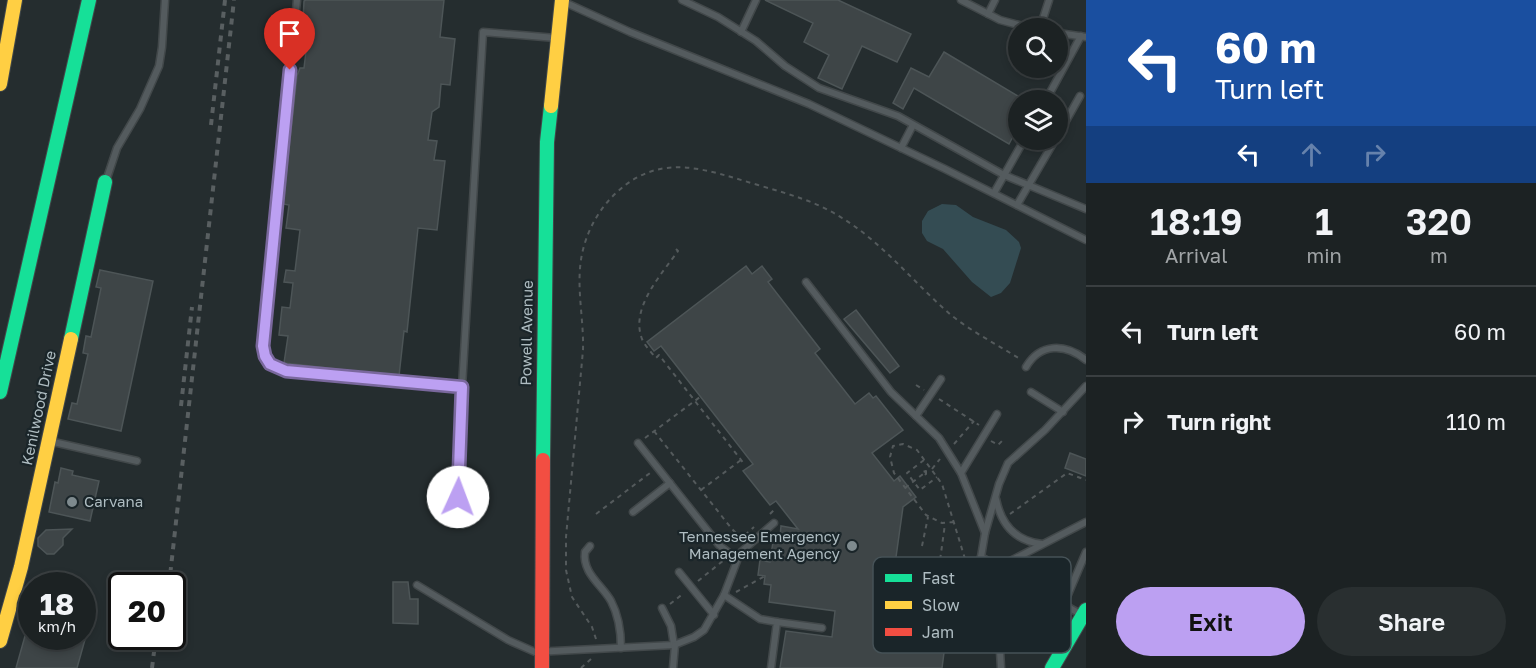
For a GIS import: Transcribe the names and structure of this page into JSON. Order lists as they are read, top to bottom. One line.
{"streets":{"main road":["Powell Avenue","Kenilwood Drive"]},"places":["Carvana","Tennessee Emergency Management Agency"],"legend":["Fast","Slow","Jam"],"page":{"turn":["60 m","Turn left"],"eta":["18:19","Arrival","1","min","320","m"],"list":[{"name":"Turn left","value":"60 m"},{"name":"Turn right","value":"110 m"}],"speed":"18 km/h","limit":"20","buttons":["Exit","Share"]}}
